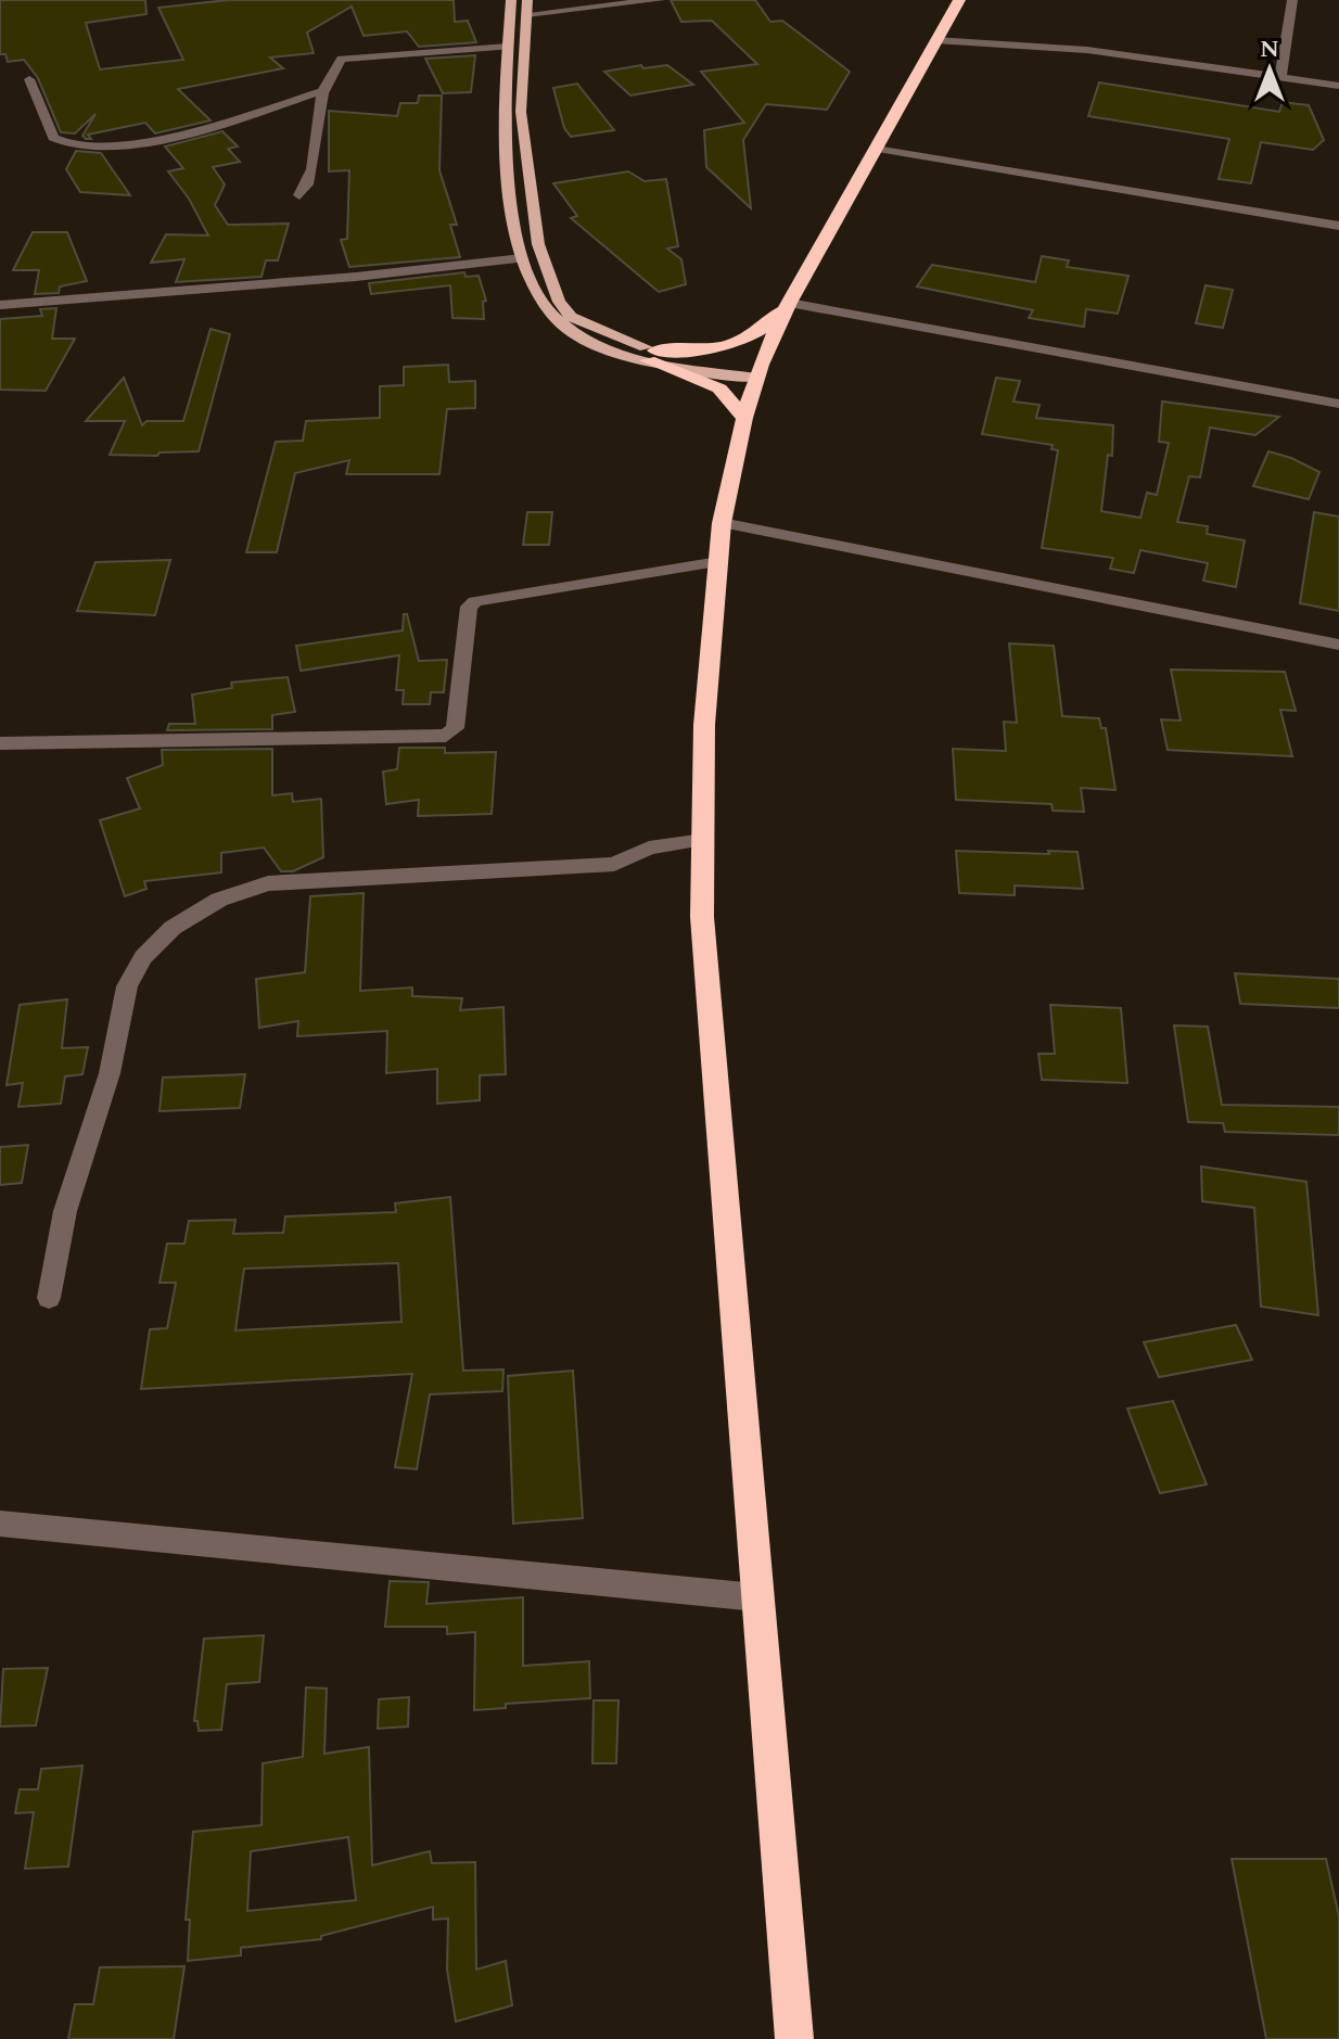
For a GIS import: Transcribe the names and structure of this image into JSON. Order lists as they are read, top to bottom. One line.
{"north":"top"}
